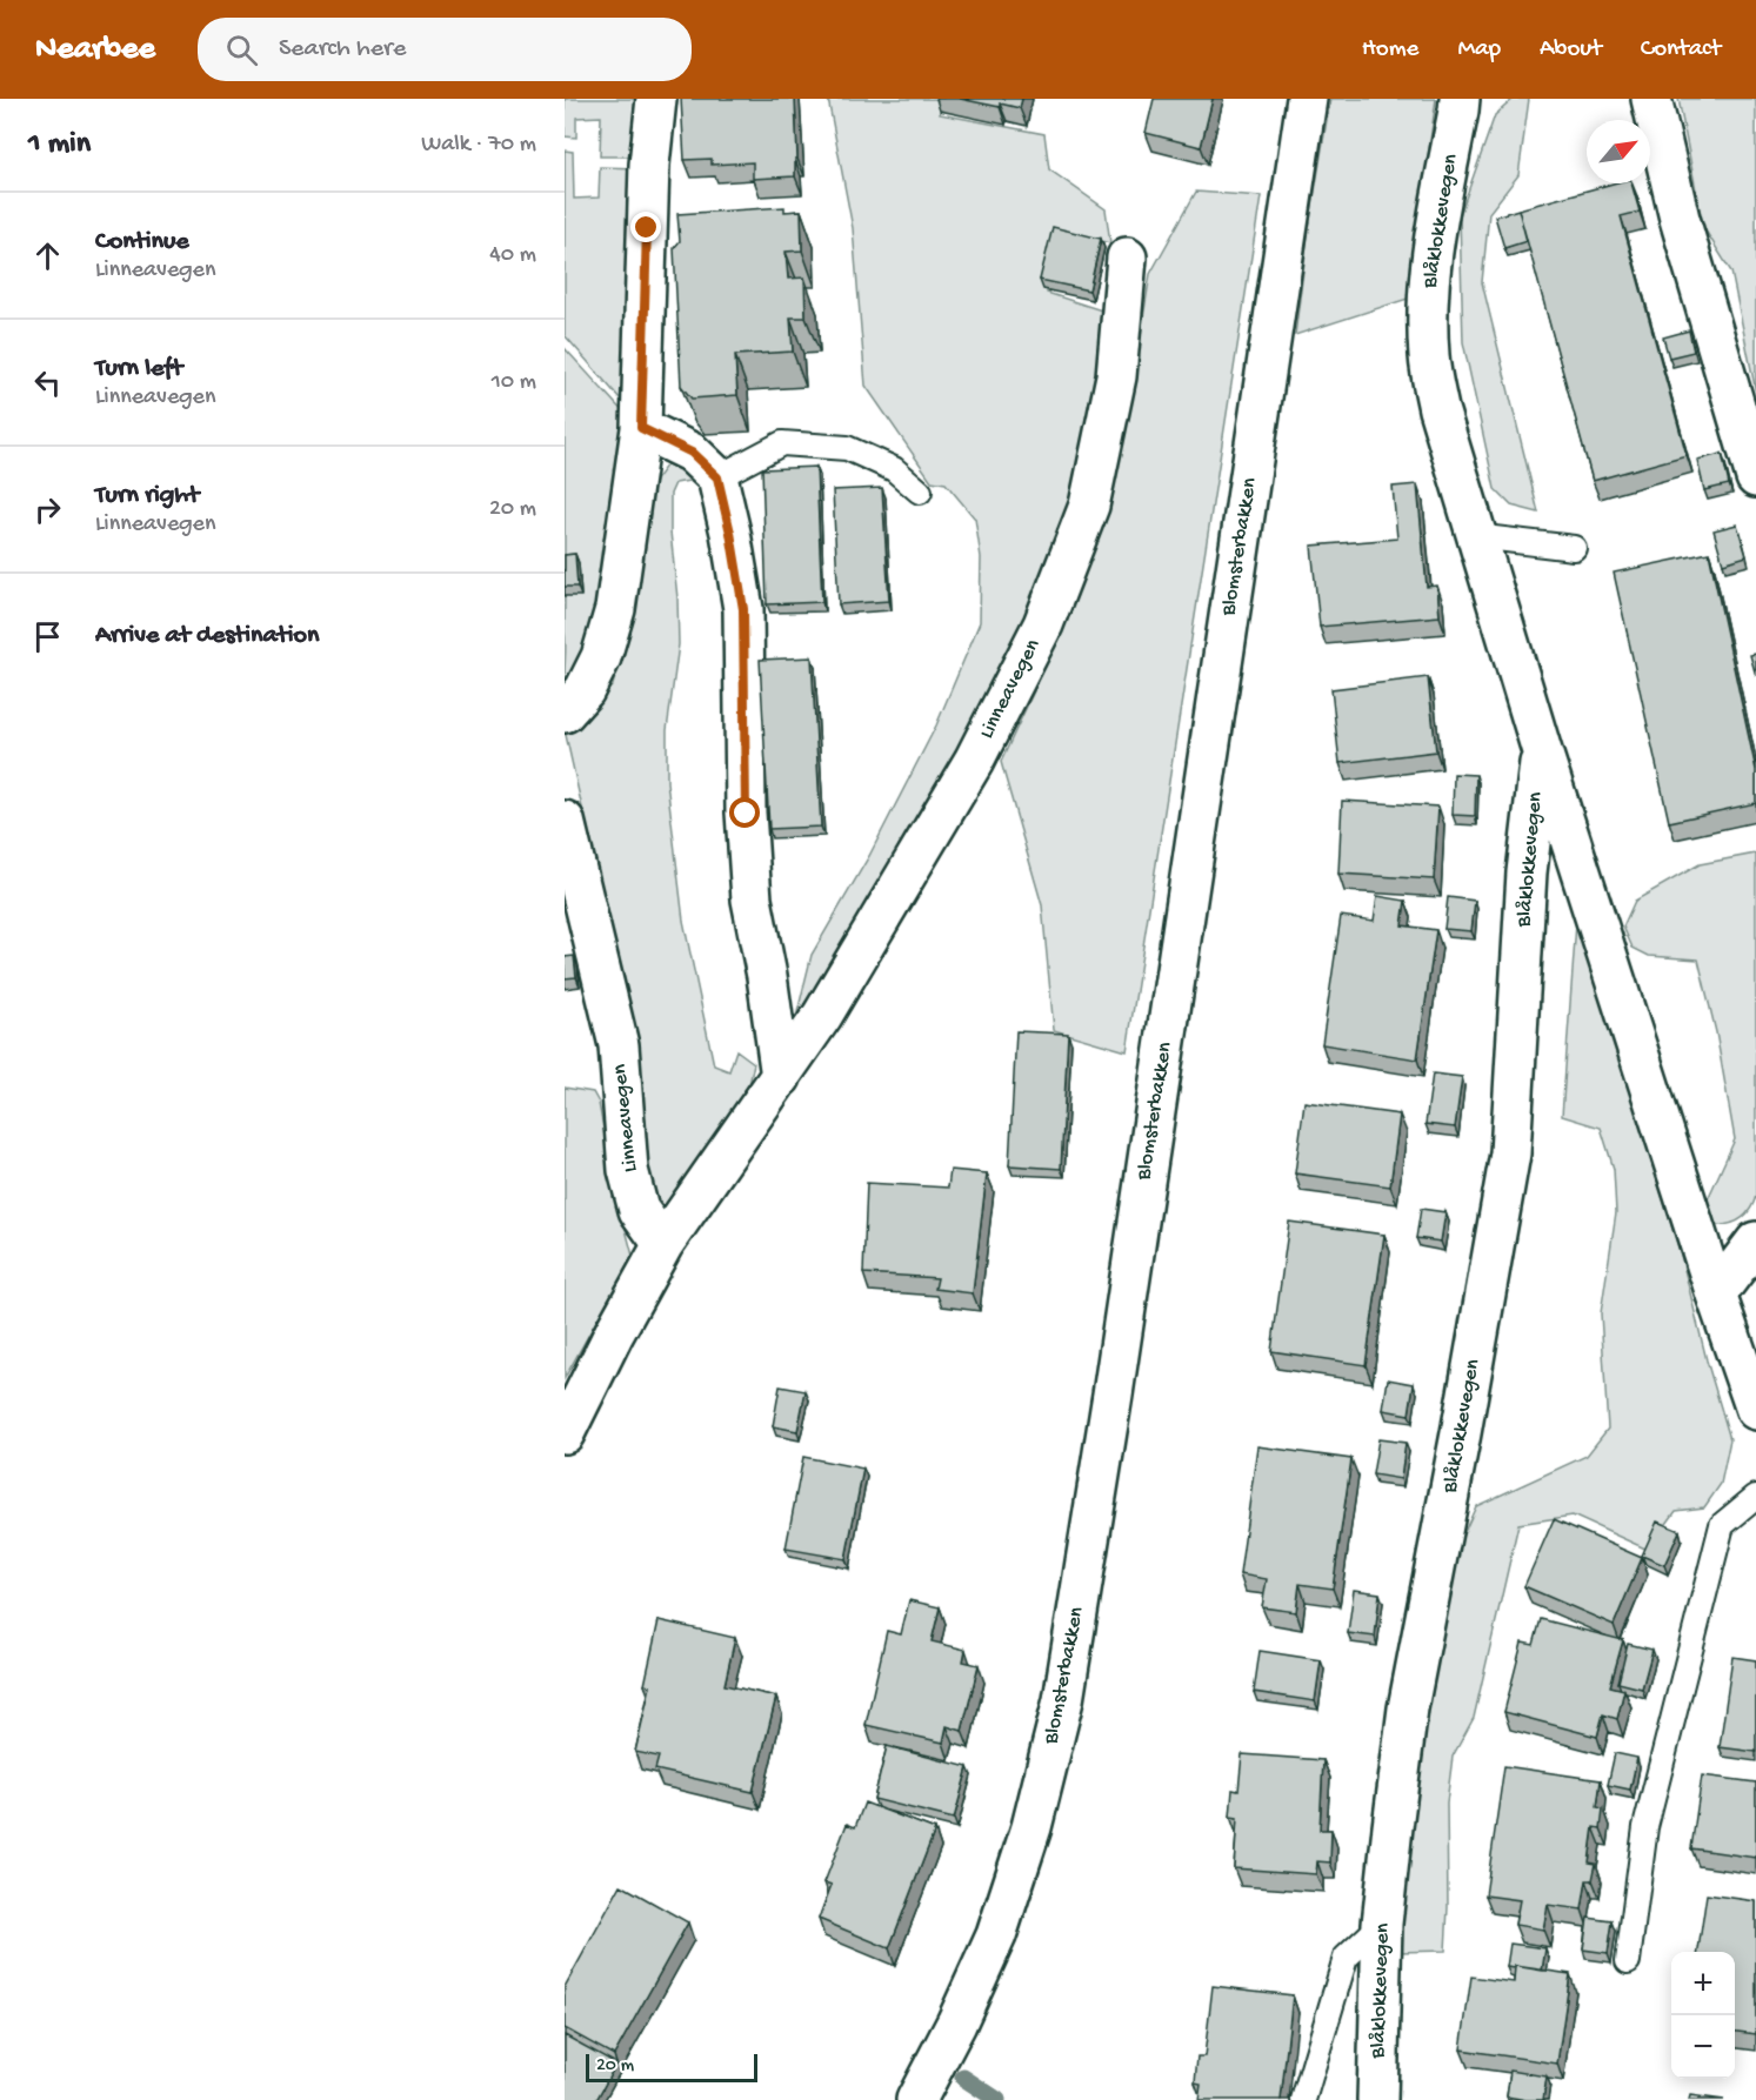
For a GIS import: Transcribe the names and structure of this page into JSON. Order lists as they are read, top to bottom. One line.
{"streets":{"street":["Blåklokkevegen","Blomsterbakken","Linneavegen"]},"scale_bar":"20 m","north":"top right","page":{"header":"Nearbee","search":"Search here","nav":["Home","Map","About","Contact"],"heading":["1 min","Walk · 70 m"],"list":[["Continue","Linneavegen","40 m"],["Turn left","Linneavegen","10 m"],["Turn right","Linneavegen","20 m"],"Arrive at destination"],"map_buttons":["+","−"],"scale":"20 m"}}
